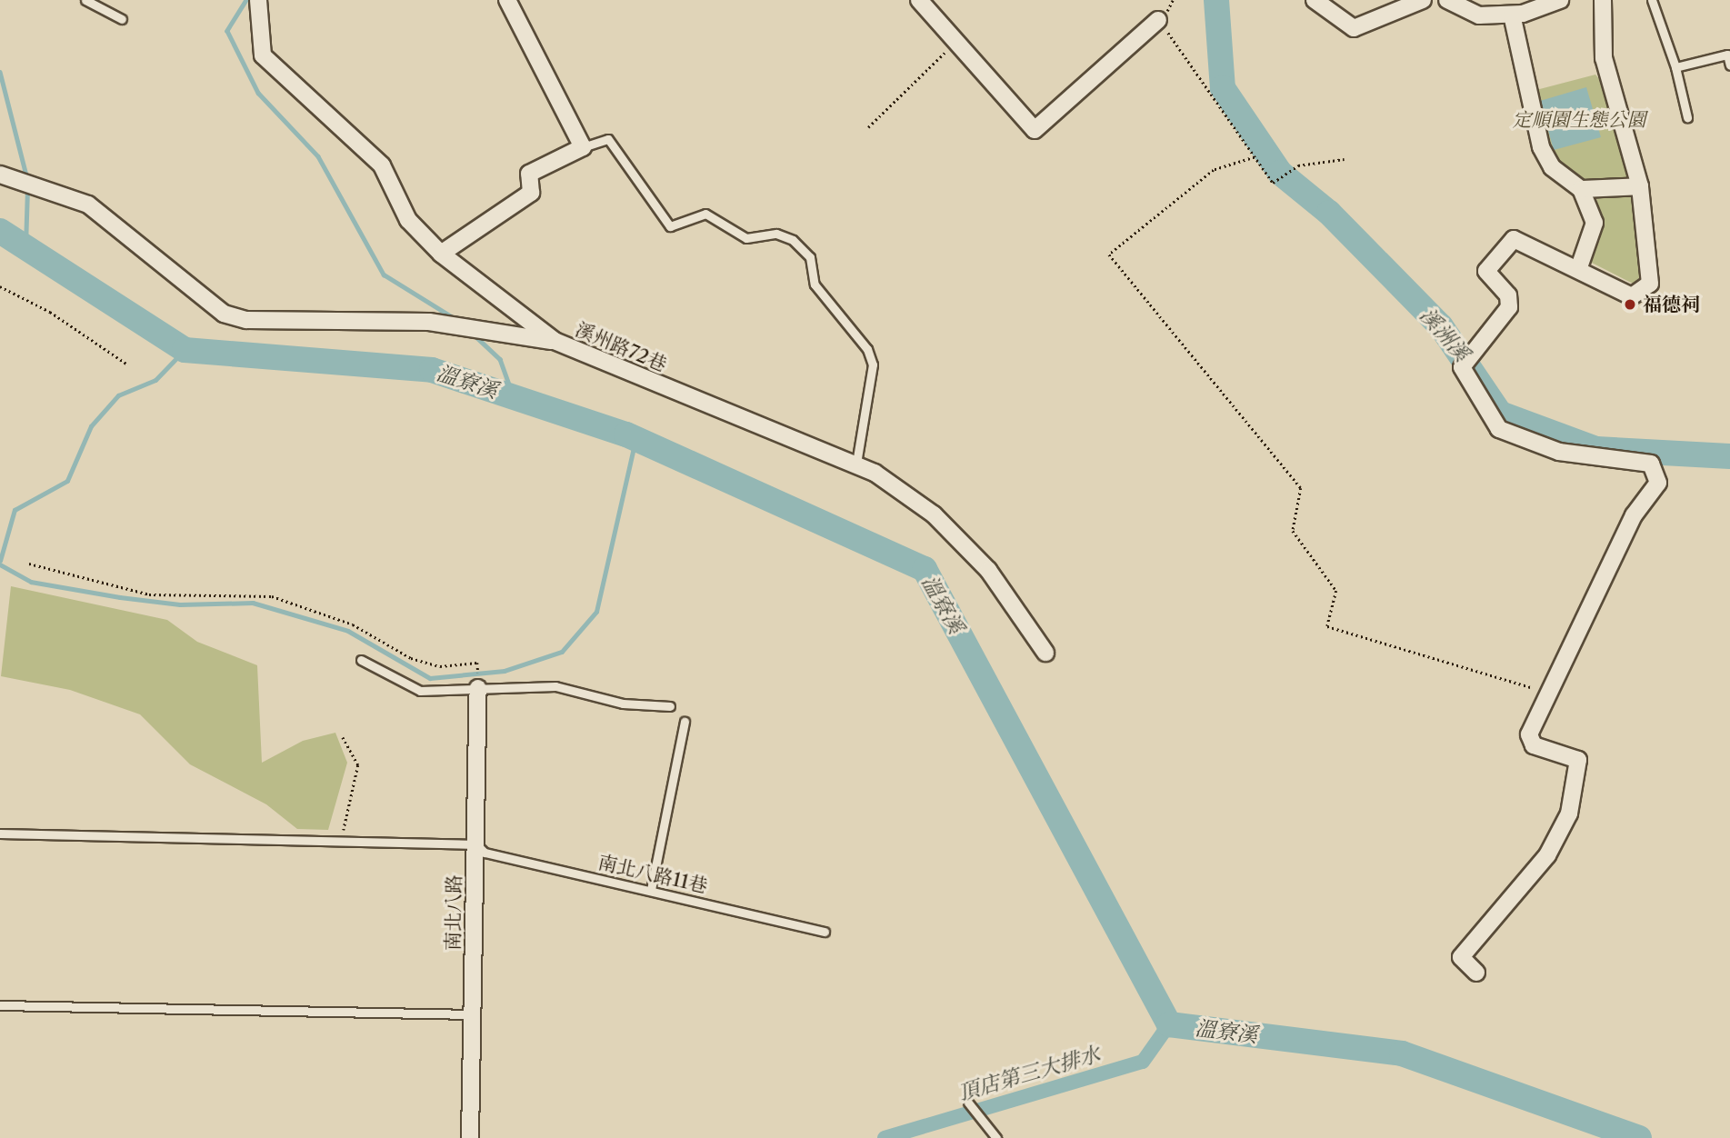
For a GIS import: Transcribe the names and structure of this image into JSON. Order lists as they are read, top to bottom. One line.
{"streets":{"street":["溪州路72巷","南北八路"],"lane":["南北八路11巷"]},"crossings":[["南北八路11巷","南北八路"]],"water":["溪洲溪","溫寮溪","頂店第三大排水"],"parks":["定順園生態公園"],"places":["福德祠"]}
